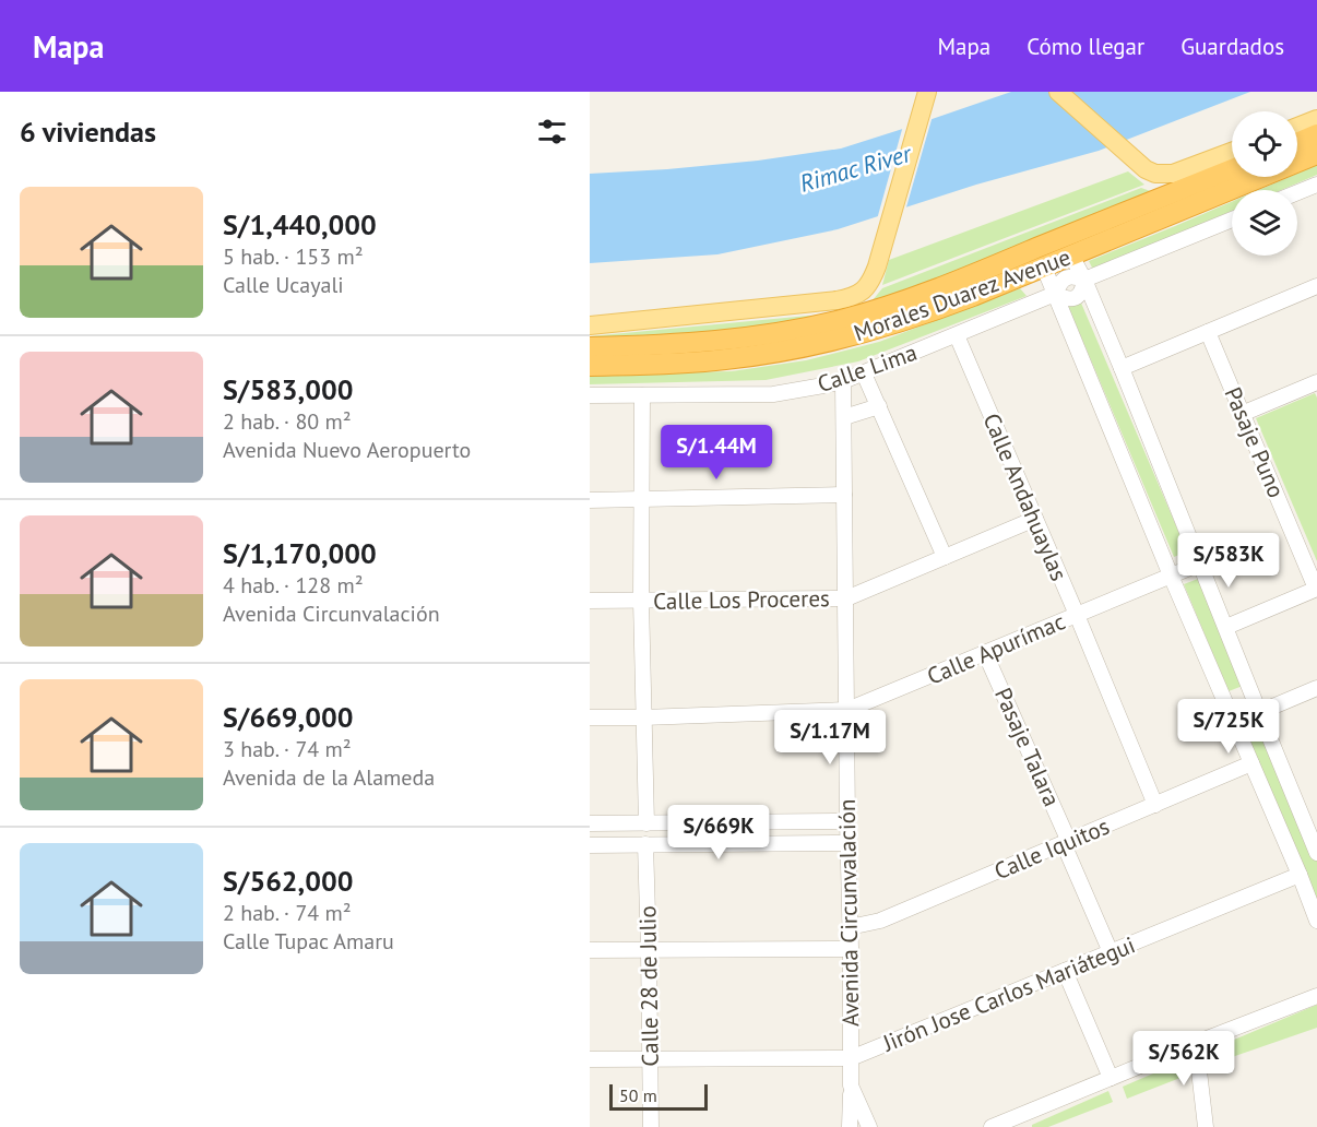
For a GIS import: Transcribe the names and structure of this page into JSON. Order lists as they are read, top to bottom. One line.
{"streets":{"highway":["Morales Duarez Avenue"],"street":["Calle Lima","Pasaje Puno","Calle Andahuaylas","Calle Los Proceres","Calle Apurímac","Pasaje Talara","Calle Iquitos","Avenida Circunvalación","Calle 28 de Julio","Jirón Jose Carlos Mariátegui"]},"crossings":[["Morales Duarez Avenue","Calle Lima"],["Calle Lima","Calle Andahuaylas"],["Calle Lima","Avenida Circunvalación"],["Calle Andahuaylas","Calle Los Proceres"],["Calle Andahuaylas","Calle Apurímac"],["Calle Andahuaylas","Calle Iquitos"],["Calle Los Proceres","Avenida Circunvalación"],["Calle Apurímac","Pasaje Talara"],["Calle Apurímac","Avenida Circunvalación"],["Pasaje Talara","Calle Iquitos"],["Pasaje Talara","Jirón Jose Carlos Mariátegui"],["Calle Iquitos","Avenida Circunvalación"],["Avenida Circunvalación","Jirón Jose Carlos Mariátegui"],["Calle 28 de Julio","Jirón Jose Carlos Mariátegui"]],"water":["Rimac River"],"scale_bar":"50 m","page":{"header":"Mapa","nav":["Mapa","Cómo llegar","Guardados"],"heading":"6 viviendas","list":[{"name":"S/1,440,000","note":"5 hab. · 153 m² · Calle Ucayali"},{"name":"S/583,000","note":"2 hab. · 80 m² · Avenida Nuevo Aeropuerto"},{"name":"S/1,170,000","note":"4 hab. · 128 m² · Avenida Circunvalación"},{"name":"S/669,000","note":"3 hab. · 74 m² · Avenida de la Alameda"},{"name":"S/562,000","note":"2 hab. · 74 m² · Calle Tupac Amaru"}],"price":["S/1.44M","S/583K","S/725K","S/1.17M","S/669K","S/562K"],"scale":"50 m"}}
